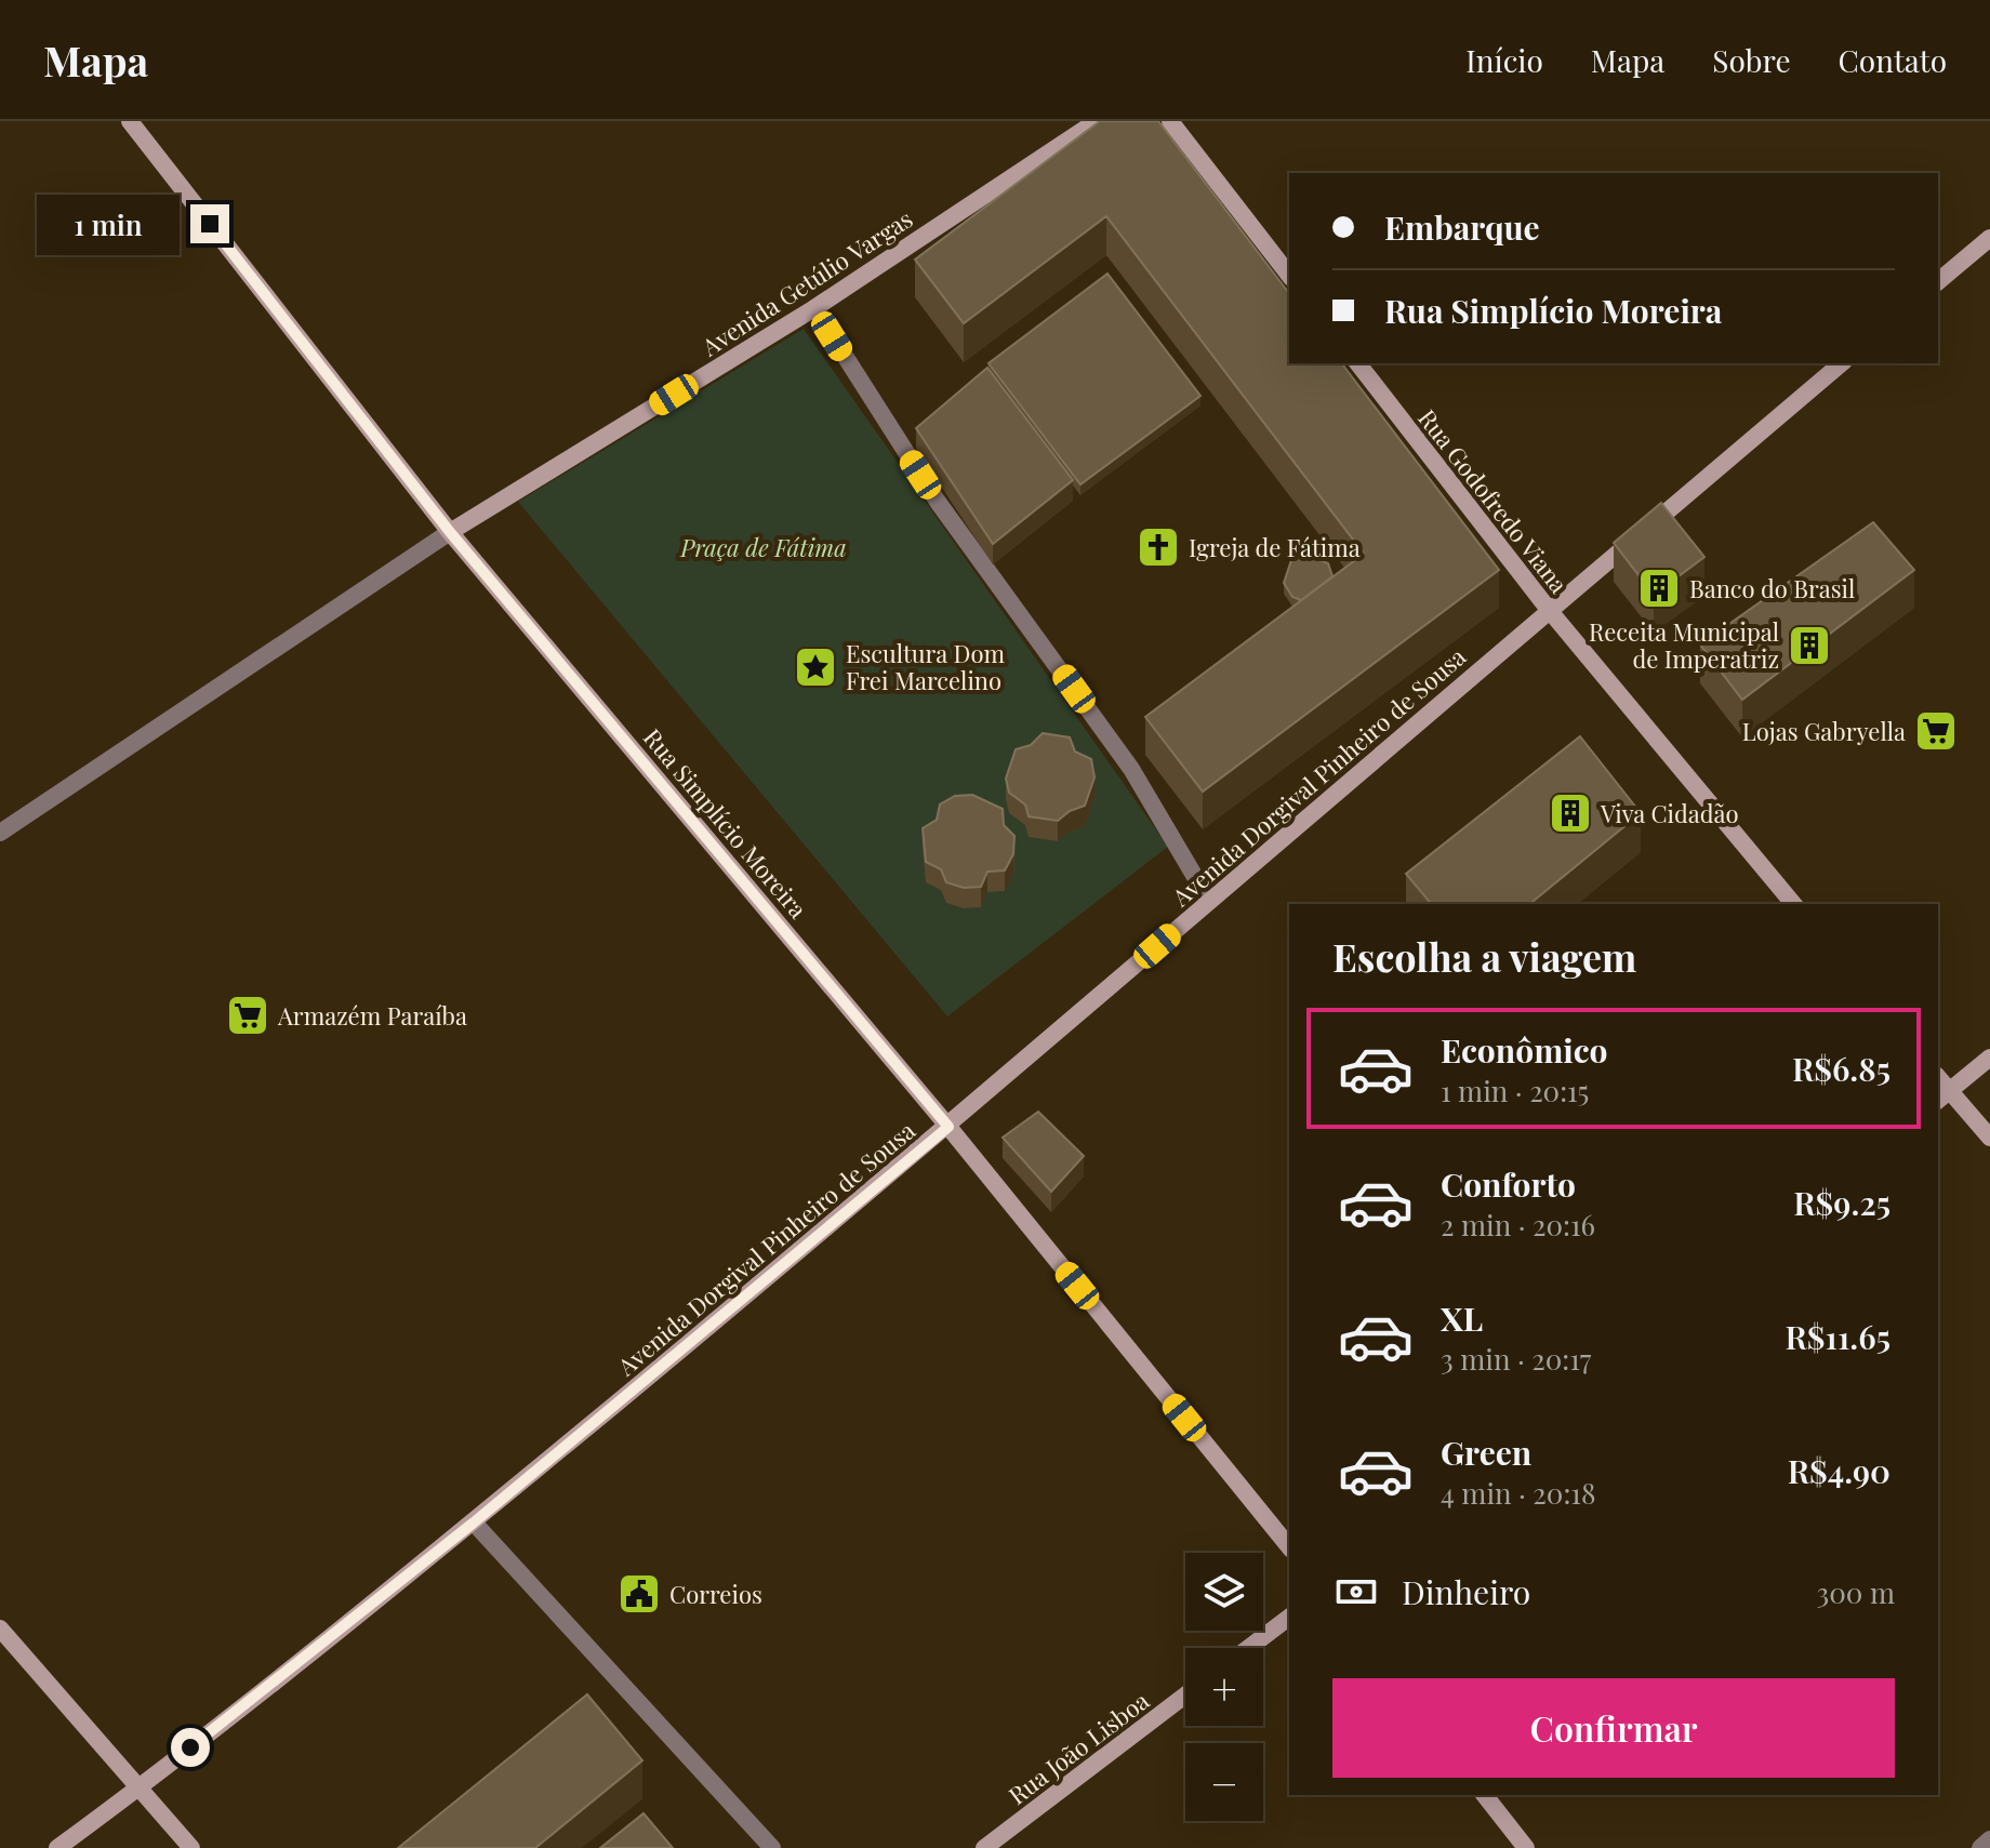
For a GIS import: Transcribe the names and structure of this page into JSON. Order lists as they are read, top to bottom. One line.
{"streets":{"main road":["Avenida Getúlio Vargas","Rua Godofredo Viana","Avenida Dorgival Pinheiro de Sousa","Rua Simplício Moreira","Rua João Lisboa"]},"crossings":[["Avenida Getúlio Vargas","Rua Simplício Moreira"],["Rua Godofredo Viana","Avenida Dorgival Pinheiro de Sousa"],["Avenida Dorgival Pinheiro de Sousa","Rua Simplício Moreira"]],"parks":["Praça de Fátima"],"places":{"church":["Igreja de Fátima"],"building":["Banco do Brasil","Receita Municipal de Imperatriz","Viva Cidadão"],"place":["Escultura Dom Frei Marcelino"],"supermarket":["Lojas Gabryella","Armazém Paraíba"],"public building":["Correios"]},"page":{"header":"Mapa","nav":["Início","Mapa","Sobre","Contato"],"banner":["Embarque","Rua Simplício Moreira"],"bubble":"1 min","heading":"Escolha a viagem","list":[{"name":"Econômico","note":"1 min · 20:15","value":"R$6.85"},{"name":"Conforto","note":"2 min · 20:16","value":"R$9.25"},{"name":"XL","note":"3 min · 20:17","value":"R$11.65"},{"name":"Green","note":"4 min · 20:18","value":"R$4.90"}],"pay":["Dinheiro","300 m"],"map_buttons":["+","−"],"buttons":"Confirmar"}}
